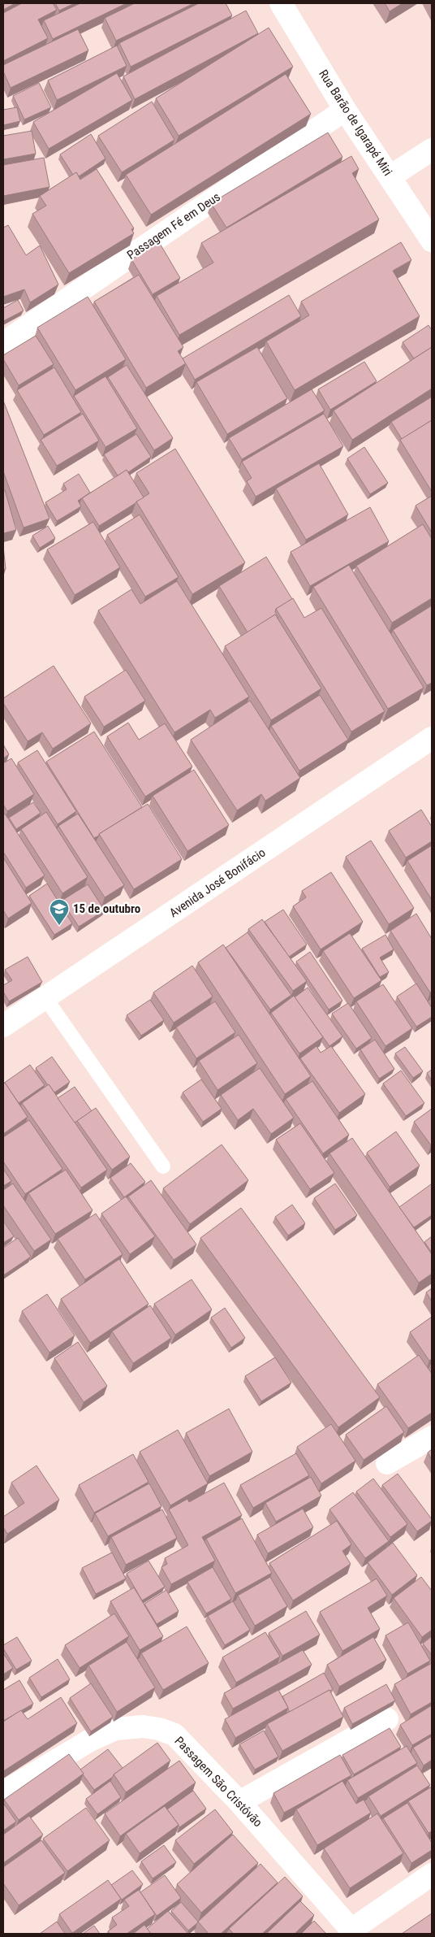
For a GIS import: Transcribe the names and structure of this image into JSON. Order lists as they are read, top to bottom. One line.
{"streets":{"street":["Rua Barão de Igarapé Miri","Passagem Fé em Deus","Avenida José Bonifácio","Passagem São Cristóvão"]},"crossings":[["Rua Barão de Igarapé Miri","Passagem Fé em Deus"]],"places":{"school or university":["15 de outubro"]}}
